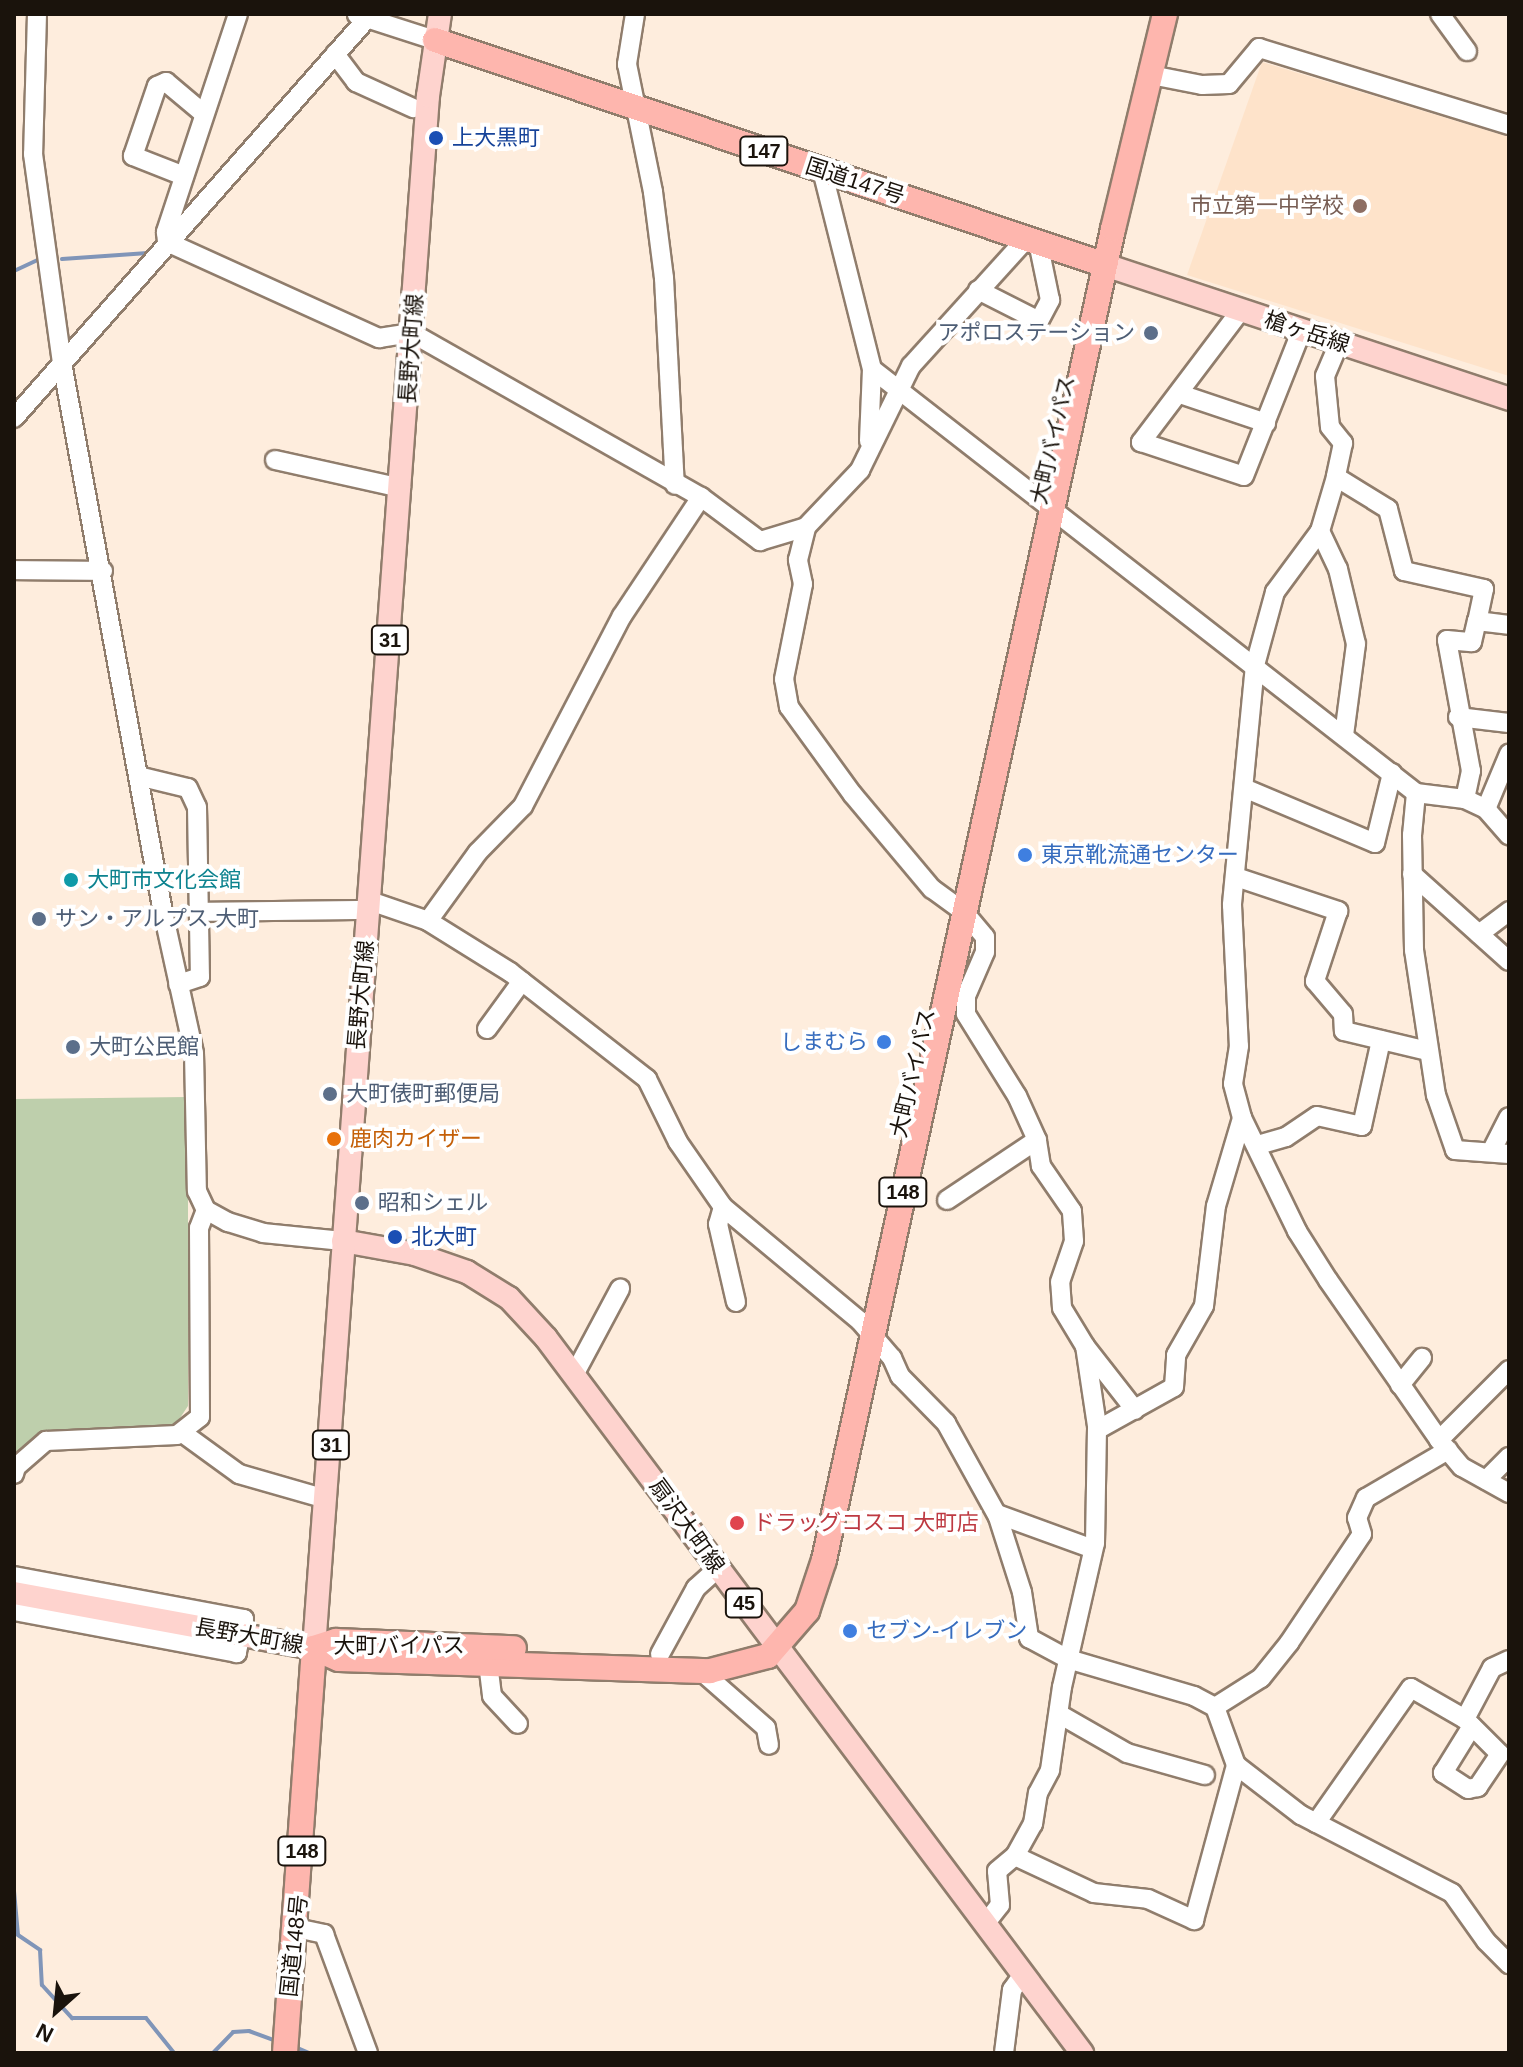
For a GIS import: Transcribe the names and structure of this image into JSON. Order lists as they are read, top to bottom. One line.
{"streets":{"highway":["147","国道147号","大町バイパス","148","国道148号"],"main road":["槍ヶ岳線","長野大町線","31","扇沢大町線","45"]},"crossings":[["国道147号","槍ヶ岳線"],["国道147号","長野大町線"],["国道147号","大町バイパス"],["槍ヶ岳線","大町バイパス"],["長野大町線","大町バイパス"],["長野大町線","扇沢大町線"],["長野大町線","国道148号"],["大町バイパス","扇沢大町線"],["大町バイパス","国道148号"]],"places":["上大黒町","市立第一中学校","アポロステーション","東京靴流通センター","大町市文化会館","サン・アルプス 大町","しまむら","大町公民館","大町俵町郵便局","鹿肉カイザー","昭和シェル","北大町","ドラッグコスコ 大町店","セブン-イレブン"],"north":"bottom left"}
